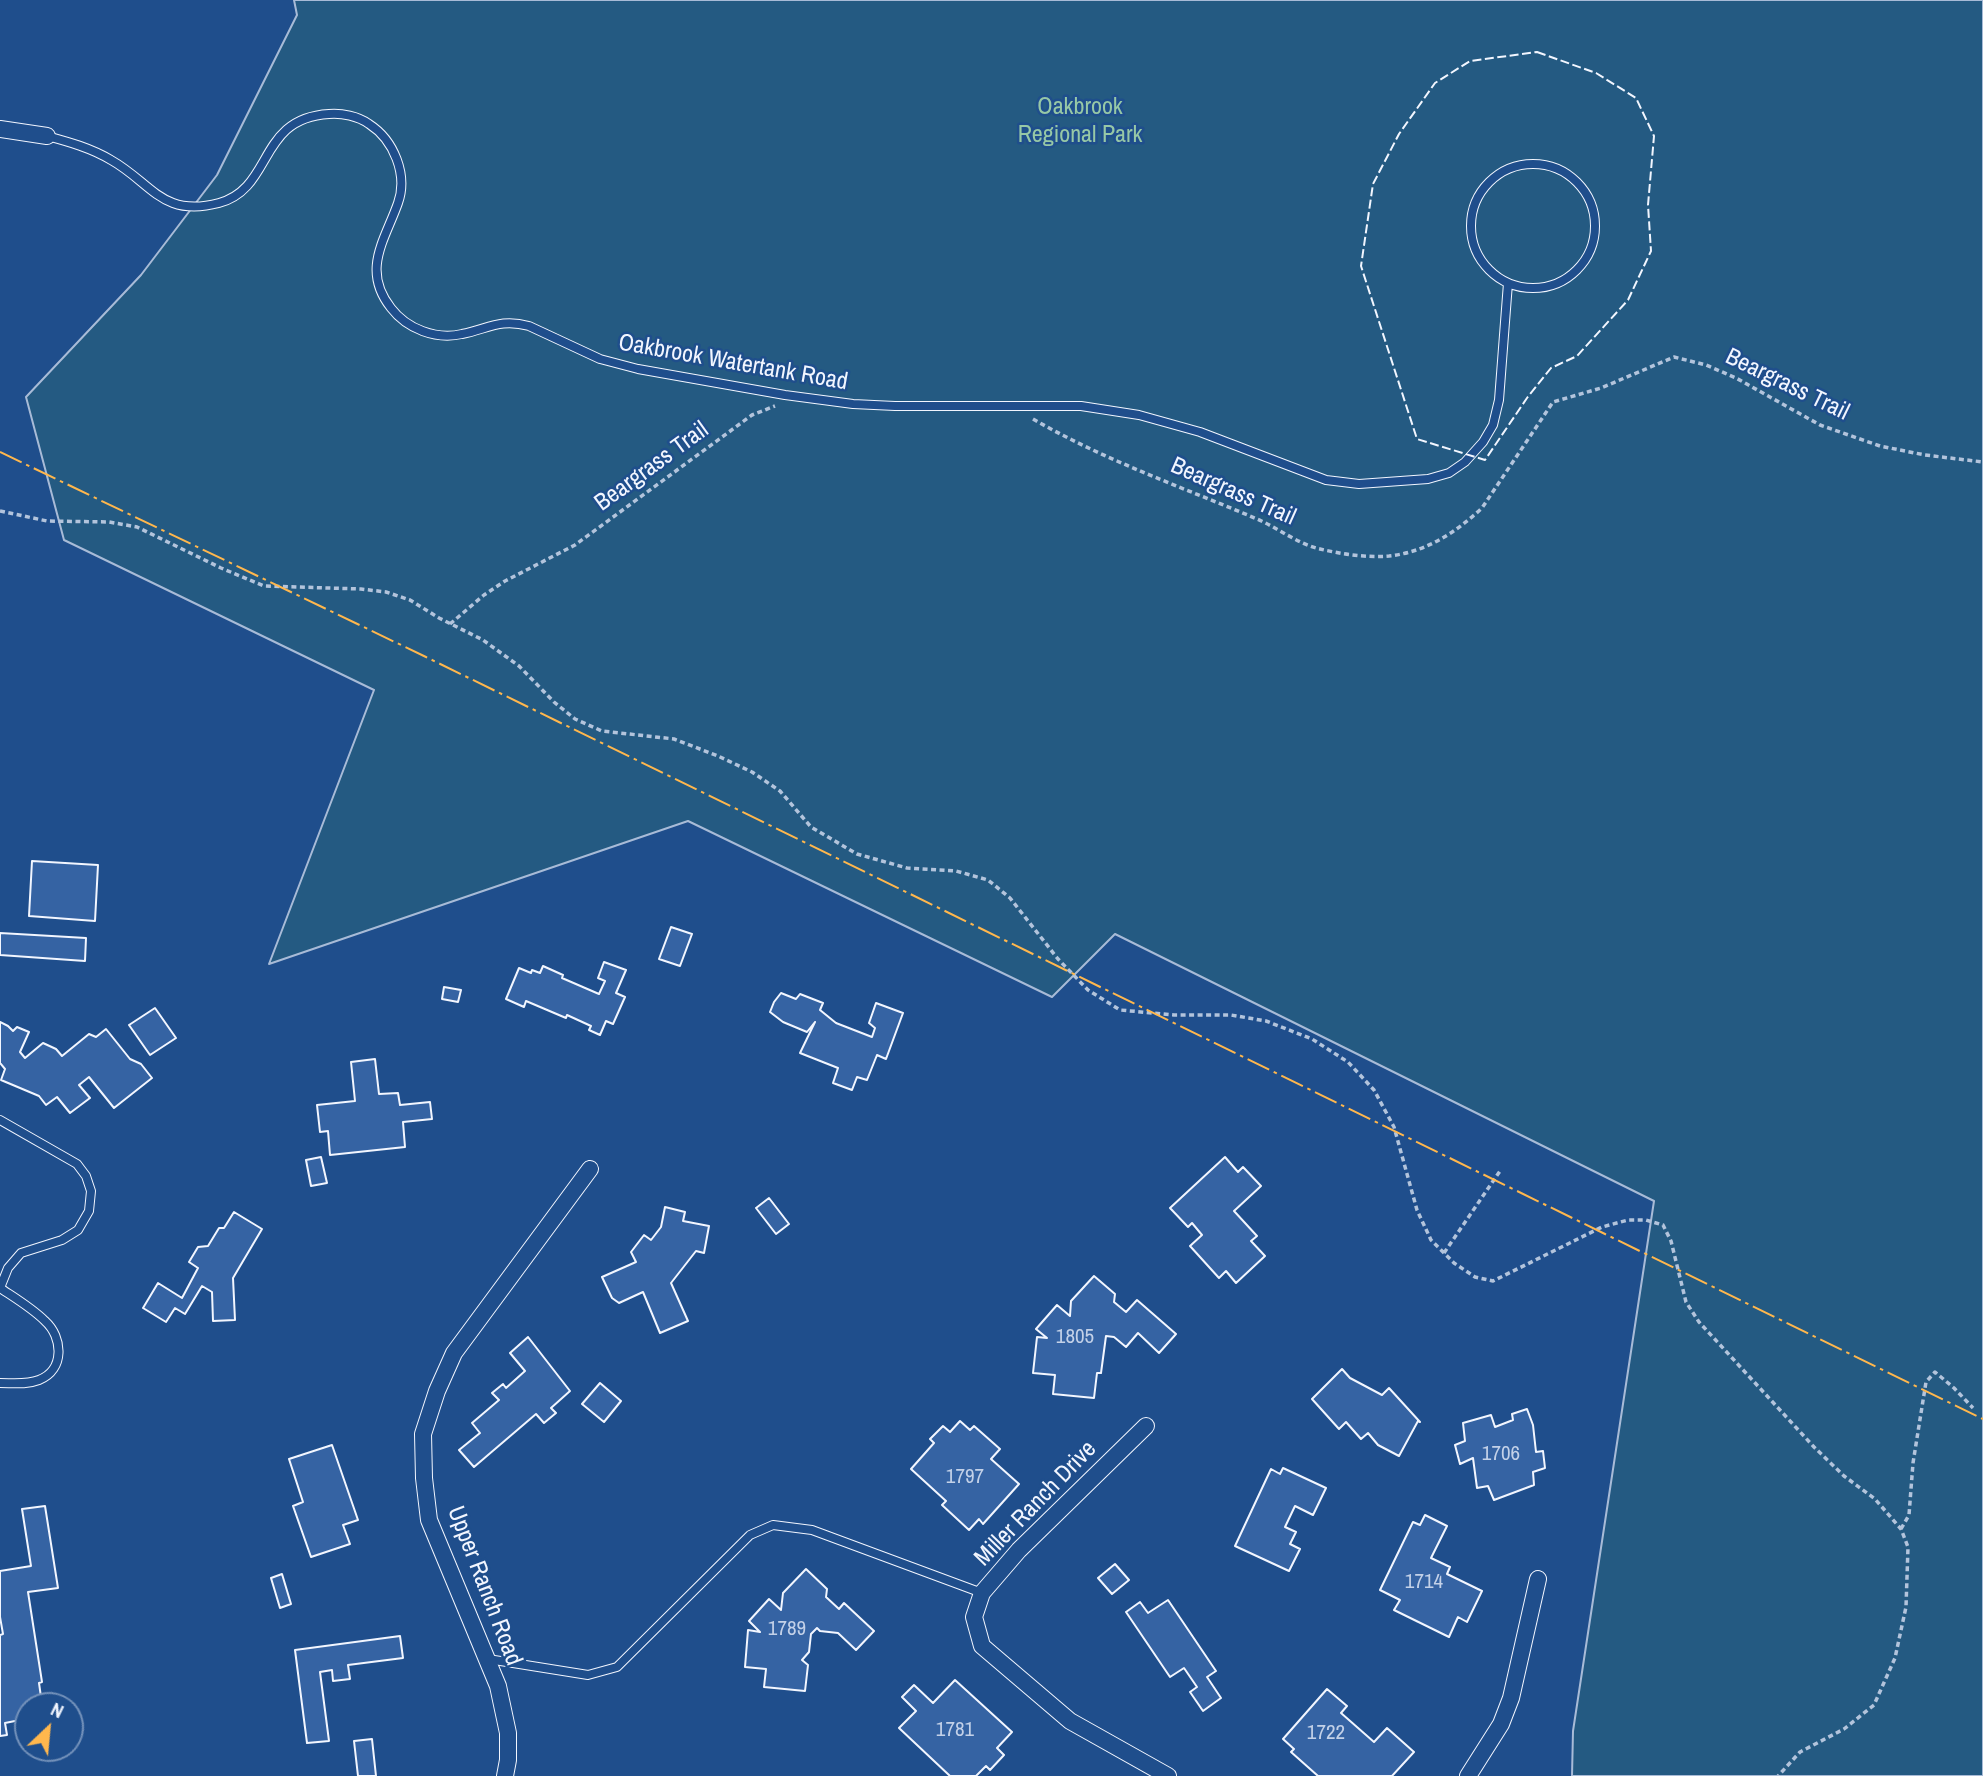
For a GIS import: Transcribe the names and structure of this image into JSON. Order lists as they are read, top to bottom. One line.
{"streets":{"street":["Miller Ranch Drive","Upper Ranch Road"],"lane":["Oakbrook Watertank Road"],"path":["Beargrass Trail"]},"parks":["Oakbrook Regional Park"],"house_numbers":["1805","1706","1797","1714","1789","1781","1722"],"north":"top right"}
